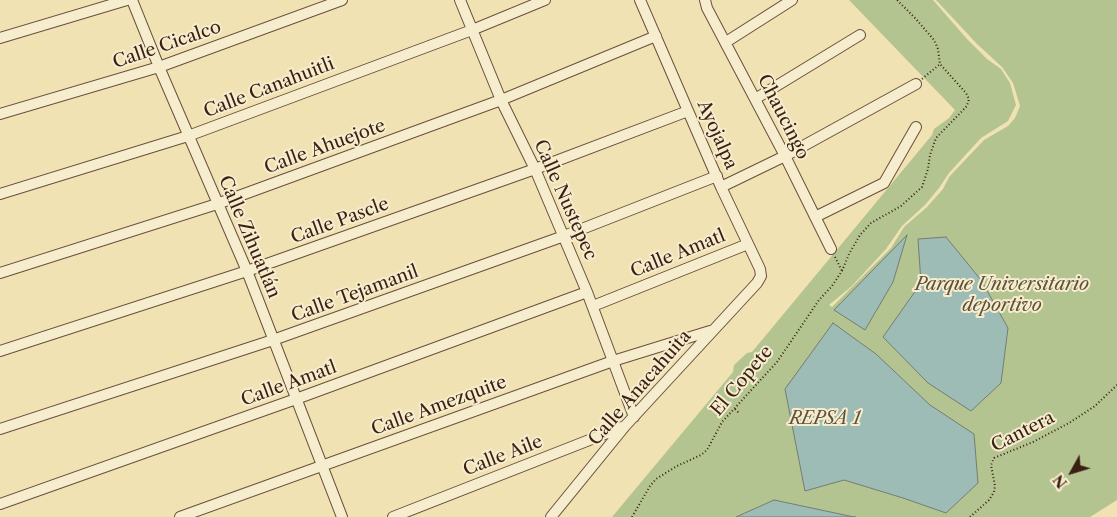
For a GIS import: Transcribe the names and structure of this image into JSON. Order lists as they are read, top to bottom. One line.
{"streets":{"street":["Calle Cicalco","Calle Canahuitli","Chaucingo","Ayojalpa","Calle Ahuejote","Calle Nustepec","Calle Pascle","Calle Zihuatlán","Calle Amatl","Calle Tejamanil","Calle Anacahuita","Calle Amezquite","Calle Aile"],"path":["El Copete","Cantera"]},"crossings":[["Calle Cicalco","Calle Zihuatlán"],["Calle Canahuitli","Calle Nustepec"],["Calle Canahuitli","Calle Zihuatlán"],["Ayojalpa","Calle Ahuejote"],["Ayojalpa","Calle Pascle"],["Ayojalpa","Calle Amatl"],["Ayojalpa","Calle Tejamanil"],["Ayojalpa","Calle Anacahuita"],["Calle Ahuejote","Calle Nustepec"],["Calle Ahuejote","Calle Zihuatlán"],["Calle Nustepec","Calle Pascle"],["Calle Nustepec","Calle Amatl"],["Calle Nustepec","Calle Tejamanil"],["Calle Nustepec","Calle Anacahuita"],["Calle Nustepec","Calle Amezquite"],["Calle Pascle","Calle Zihuatlán"],["Calle Zihuatlán","Calle Amatl"],["Calle Zihuatlán","Calle Tejamanil"],["Calle Zihuatlán","Calle Amezquite"],["Calle Anacahuita","Calle Amezquite"],["Calle Anacahuita","Calle Aile"]],"parks":["Parque Universitario deportivo","REPSA 1"],"north":"bottom left"}
